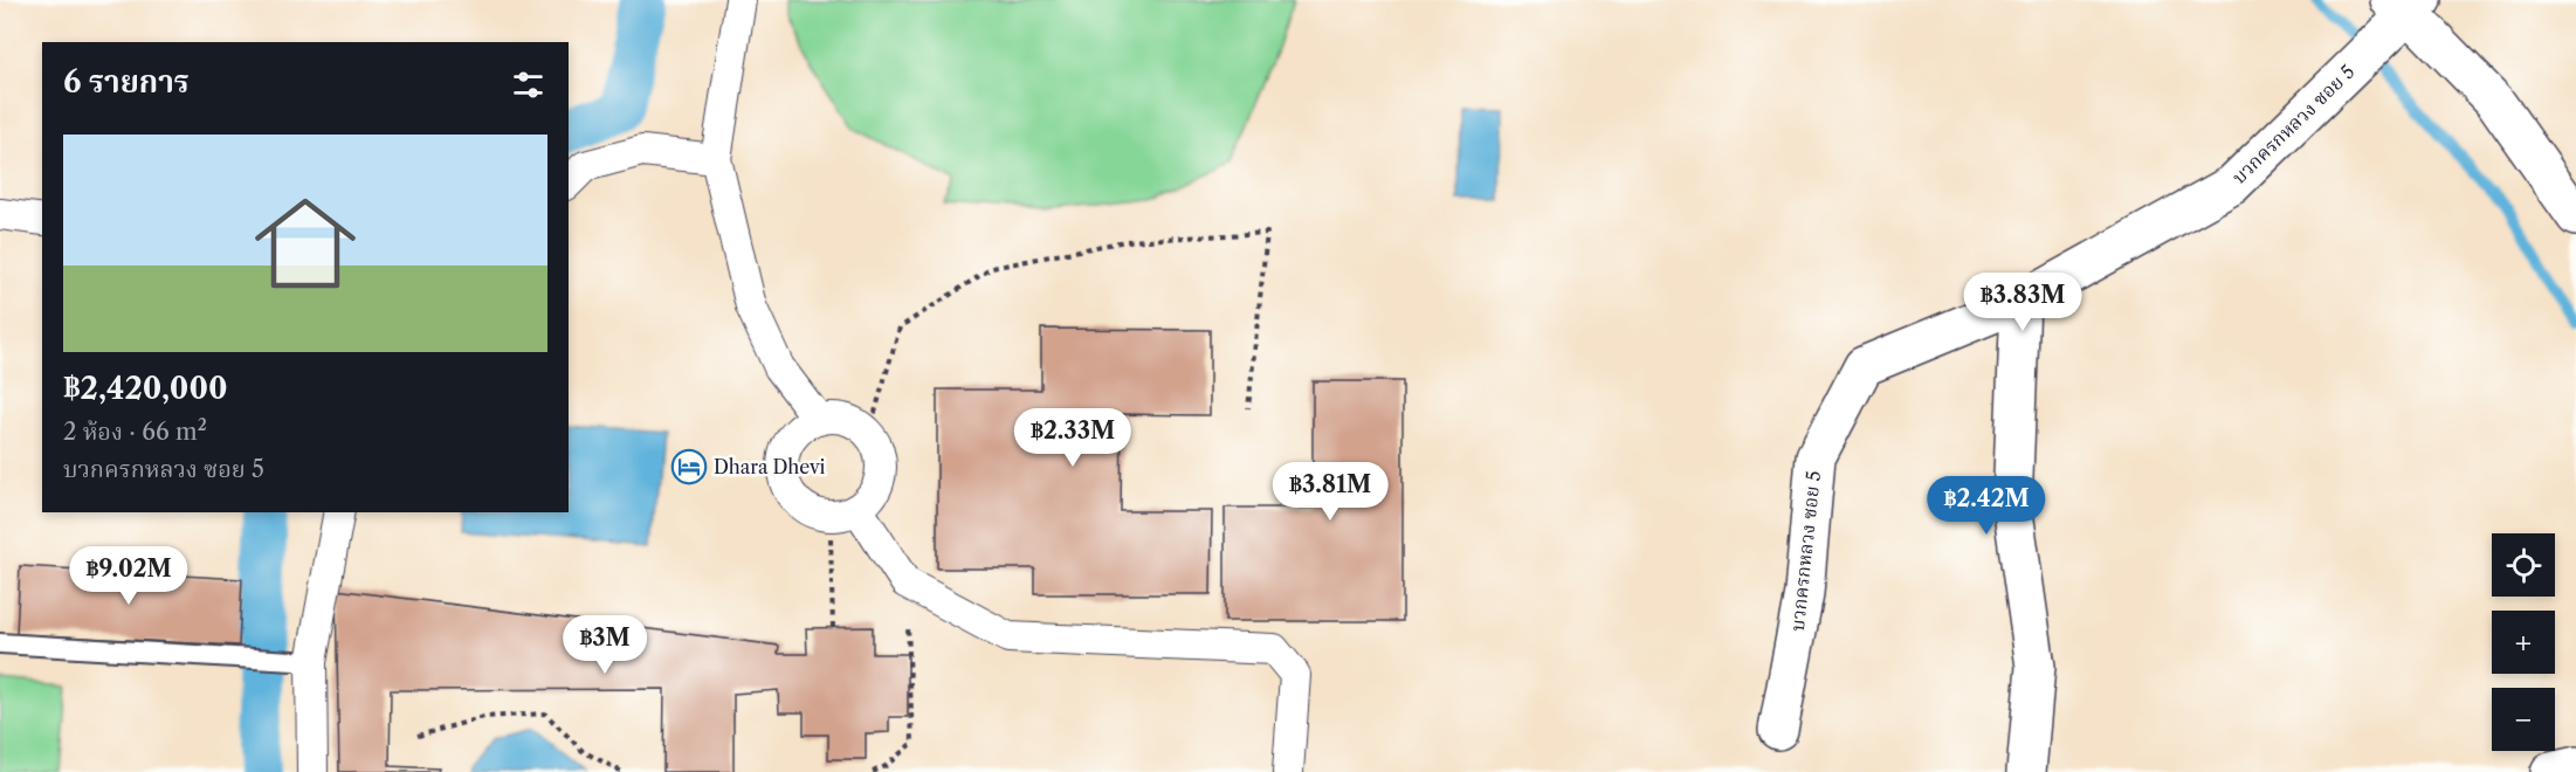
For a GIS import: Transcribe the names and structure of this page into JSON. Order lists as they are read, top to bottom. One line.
{"streets":{"street":["บวกครกหลวง ซอย 5"]},"places":{"hotel":["Dhara Dhevi"]},"page":{"heading":"6 รายการ","list":[{"name":"฿2,420,000","note":"2 ห้อง · 66 m² · บวกครกหลวง ซอย 5"}],"price":["฿3.83M","฿2.33M","฿3.81M","฿2.42M","฿9.02M","฿3M"],"map_buttons":["+","−"]}}
